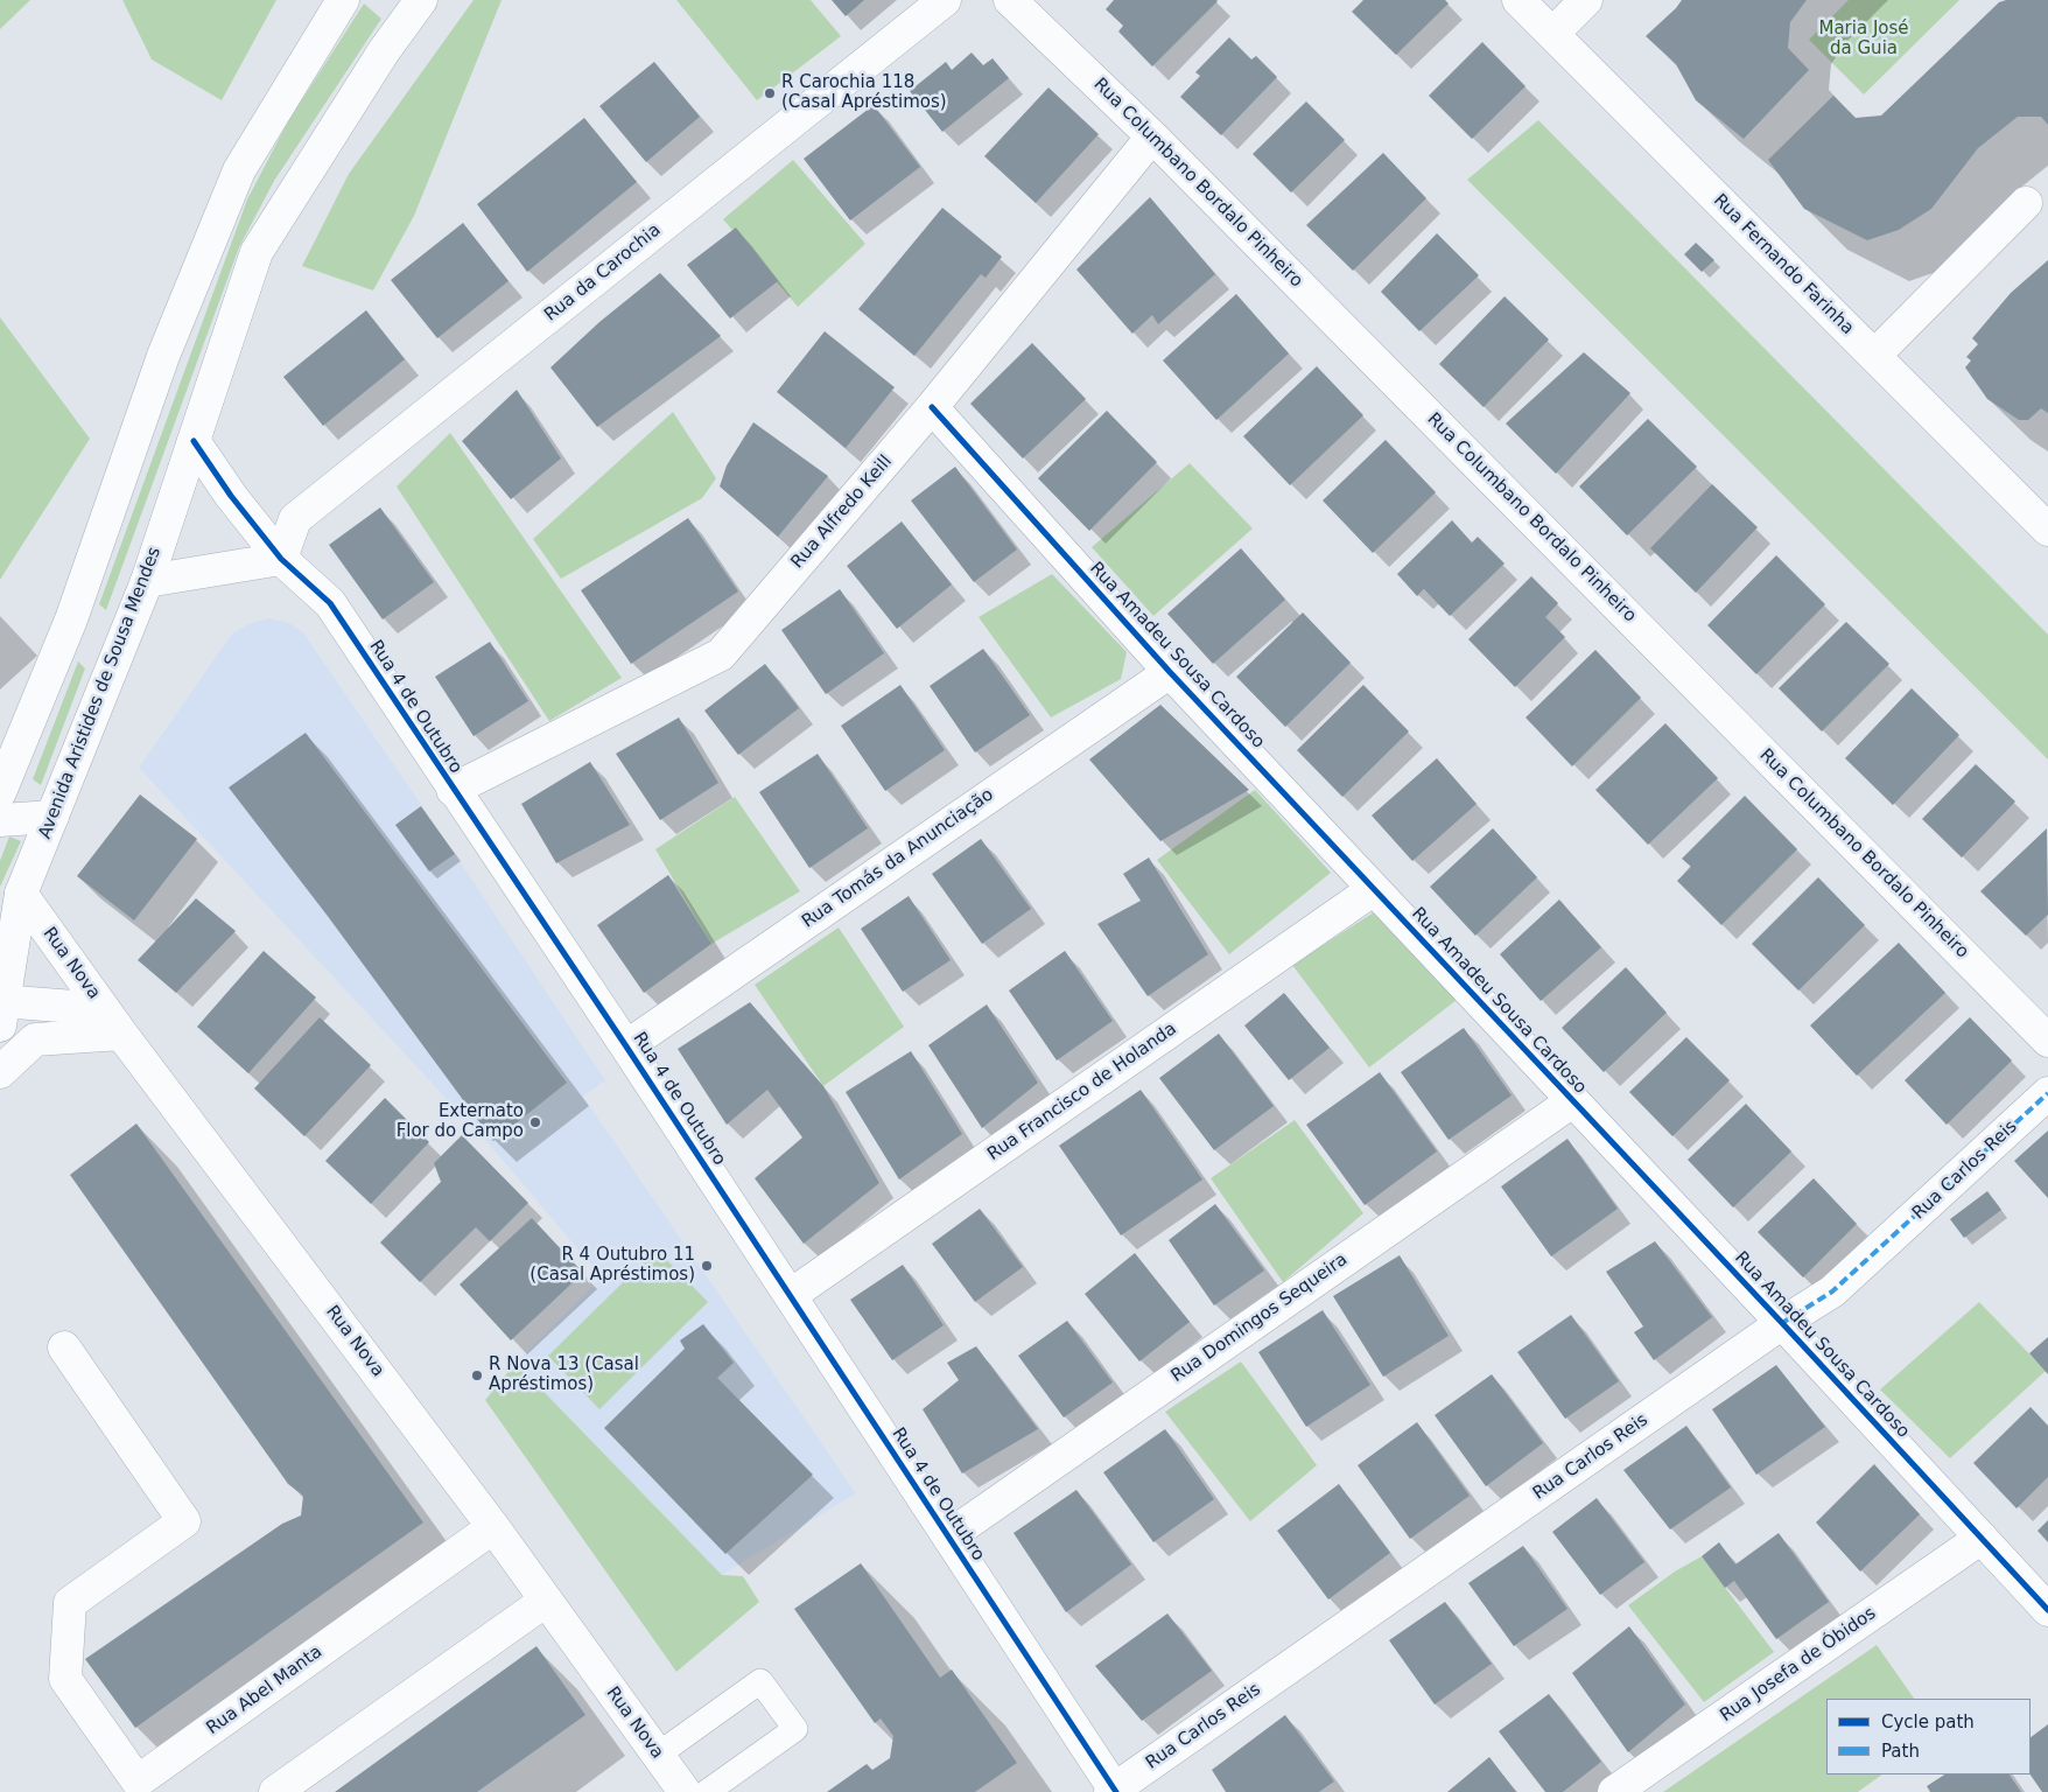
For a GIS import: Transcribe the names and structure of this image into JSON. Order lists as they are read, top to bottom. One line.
{"streets":{"street":["Rua Columbano Bordalo Pinheiro","Rua Fernando Farinha","Rua da Carochia","Rua Alfredo Keill","Rua Amadeu Sousa Cardoso","Avenida Aristides de Sousa Mendes","Rua 4 de Outubro","Rua Tomás da Anunciação","Rua Nova","Rua Francisco de Holanda","Rua Carlos Reis","Rua Domingos Sequeira","Rua Josefa de Óbidos","Rua Abel Manta"]},"crossings":[["Rua Columbano Bordalo Pinheiro","Rua Alfredo Keill"],["Rua da Carochia","Rua 4 de Outubro"],["Rua Alfredo Keill","Rua Amadeu Sousa Cardoso"],["Rua Alfredo Keill","Rua 4 de Outubro"],["Rua Amadeu Sousa Cardoso","Rua Tomás da Anunciação"],["Rua Amadeu Sousa Cardoso","Rua Francisco de Holanda"],["Rua Amadeu Sousa Cardoso","Rua Carlos Reis"],["Rua Amadeu Sousa Cardoso","Rua Domingos Sequeira"],["Rua Amadeu Sousa Cardoso","Rua Josefa de Óbidos"],["Avenida Aristides de Sousa Mendes","Rua 4 de Outubro"],["Avenida Aristides de Sousa Mendes","Rua Nova"],["Rua 4 de Outubro","Rua Tomás da Anunciação"],["Rua 4 de Outubro","Rua Francisco de Holanda"],["Rua 4 de Outubro","Rua Carlos Reis"],["Rua 4 de Outubro","Rua Domingos Sequeira"],["Rua Nova","Rua Abel Manta"]],"parks":["Maria José da Guia"],"places":["R Carochia 118 (Casal Apréstimos)","Externato Flor do Campo","R 4 Outubro 11 (Casal Apréstimos)","R Nova 13 (Casal Apréstimos)"],"legend":["Cycle path","Path"]}
